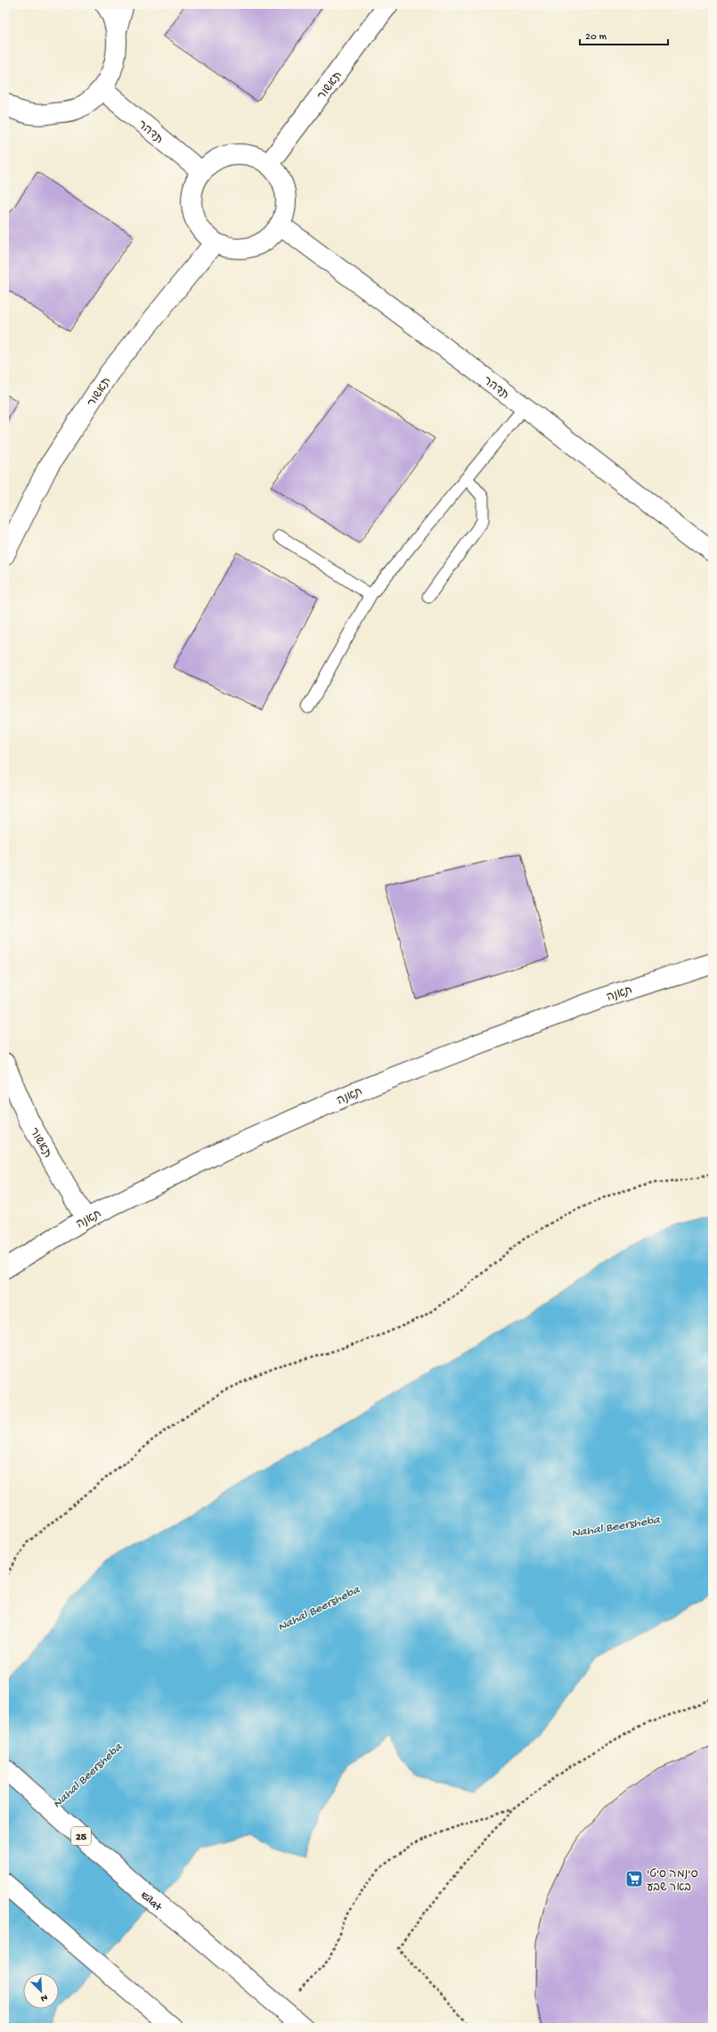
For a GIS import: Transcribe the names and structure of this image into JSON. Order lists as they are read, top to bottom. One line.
{"streets":{"main road":["תאשור","תדהר","תאנה","25","Eilat"]},"crossings":[["תאשור","תדהר"],["תאשור","תאנה"]],"water":["Nahal Beersheba"],"places":{"supermarket":["סינמה סיטי באר שבע"]},"scale_bar":"20 m","north":"bottom right"}
